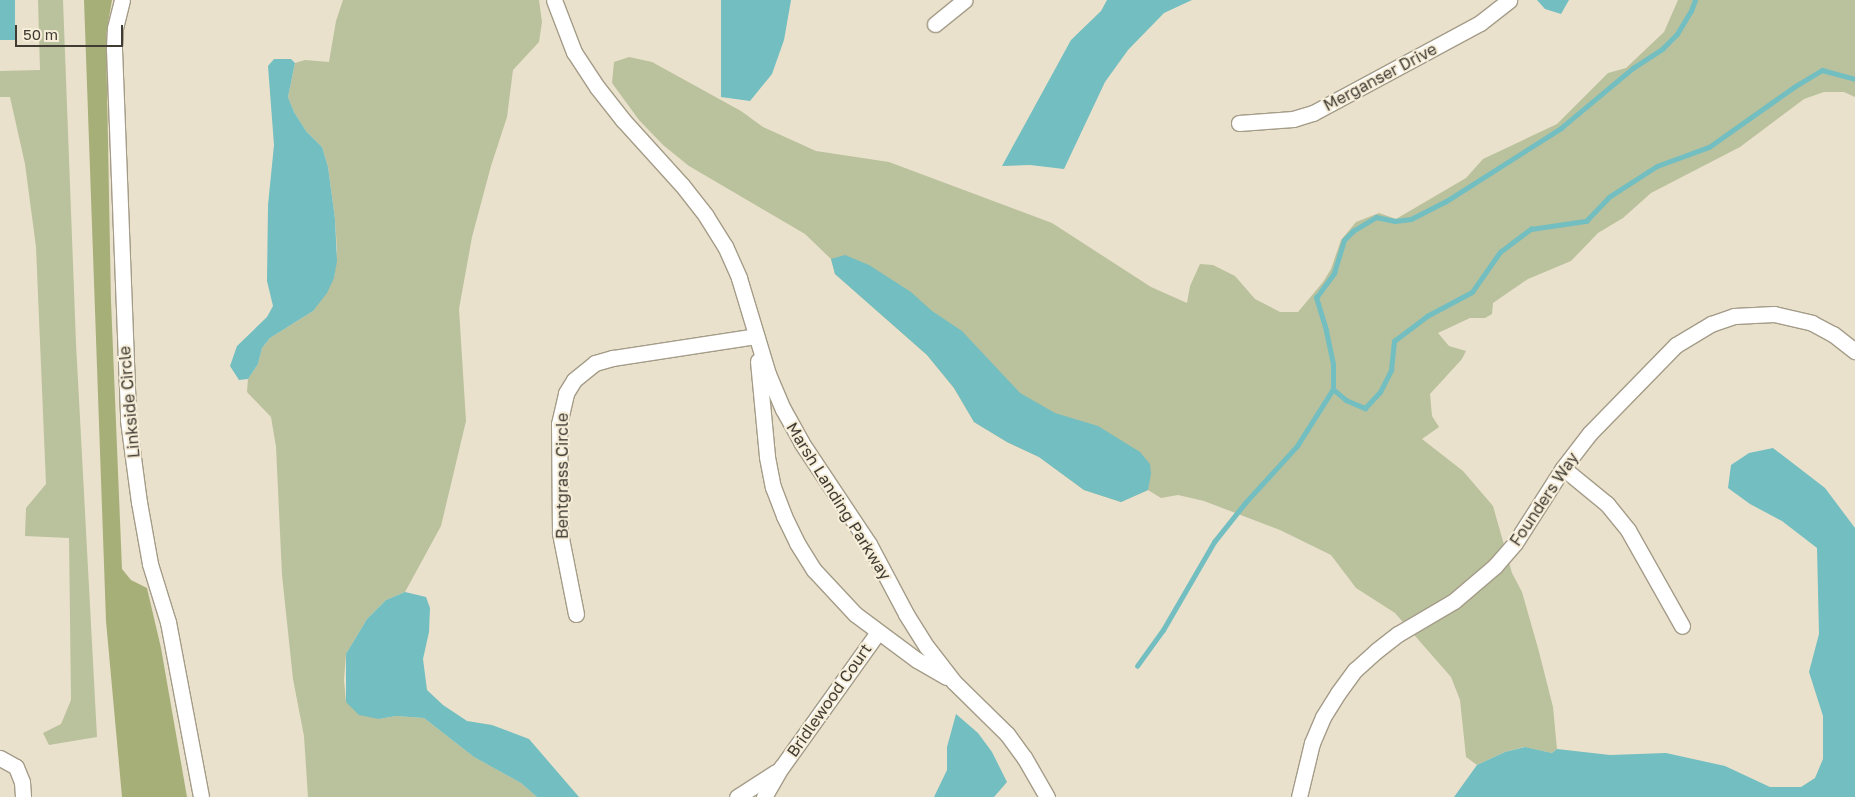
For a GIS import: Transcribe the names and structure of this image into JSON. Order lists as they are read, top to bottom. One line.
{"streets":{"street":["Merganser Drive","Linkside Circle","Bentgrass Circle","Founders Way","Marsh Landing Parkway","Bridlewood Court"]},"crossings":[["Bentgrass Circle","Marsh Landing Parkway"],["Marsh Landing Parkway","Bridlewood Court"]],"scale_bar":"50 m"}
